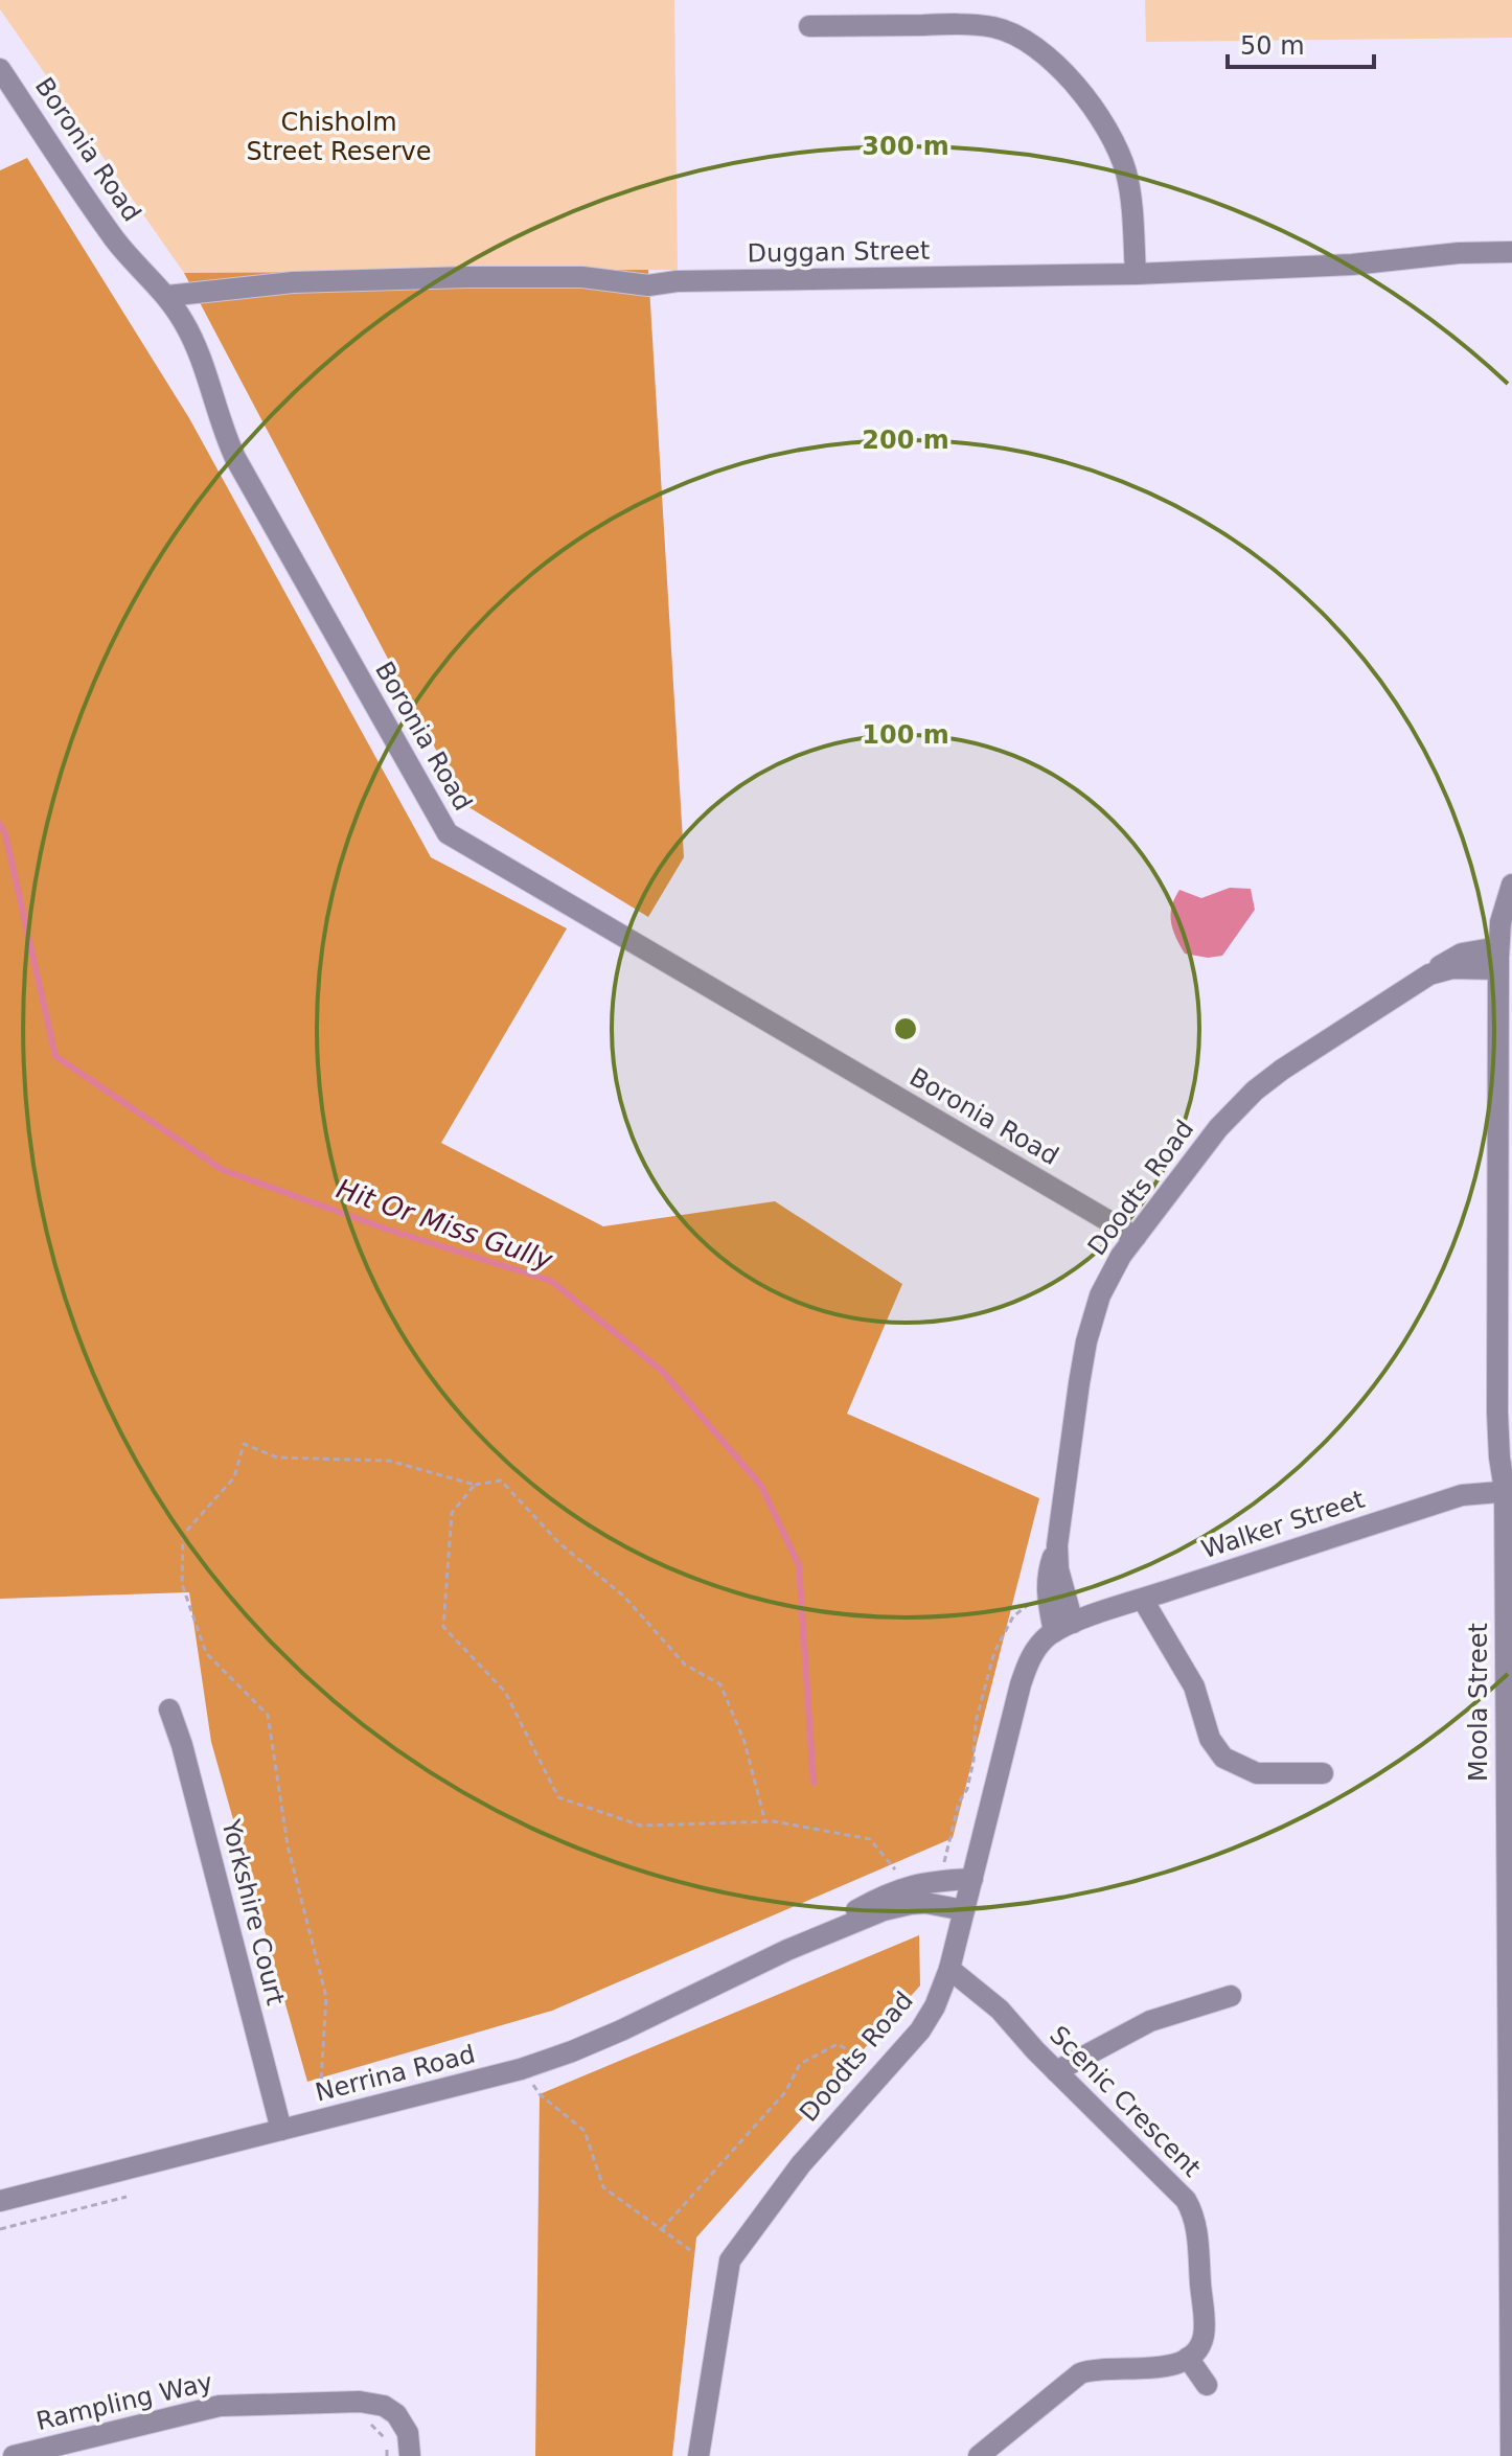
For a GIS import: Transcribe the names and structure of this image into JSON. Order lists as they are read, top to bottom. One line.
{"streets":{"street":["Boronia Road","Duggan Street","Doodts Road","Walker Street","Moola Street","Yorkshire Court","Nerrina Road","Scenic Crescent","Rampling Way"]},"crossings":[["Boronia Road","Duggan Street"],["Boronia Road","Doodts Road"],["Doodts Road","Walker Street"],["Doodts Road","Moola Street"],["Doodts Road","Nerrina Road"],["Doodts Road","Scenic Crescent"],["Walker Street","Moola Street"],["Yorkshire Court","Nerrina Road"]],"water":["Hit Or Miss Gully"],"parks":["Chisholm Street Reserve"],"scale_bar":"50 m","rings":["300 m","200 m","100 m"]}
